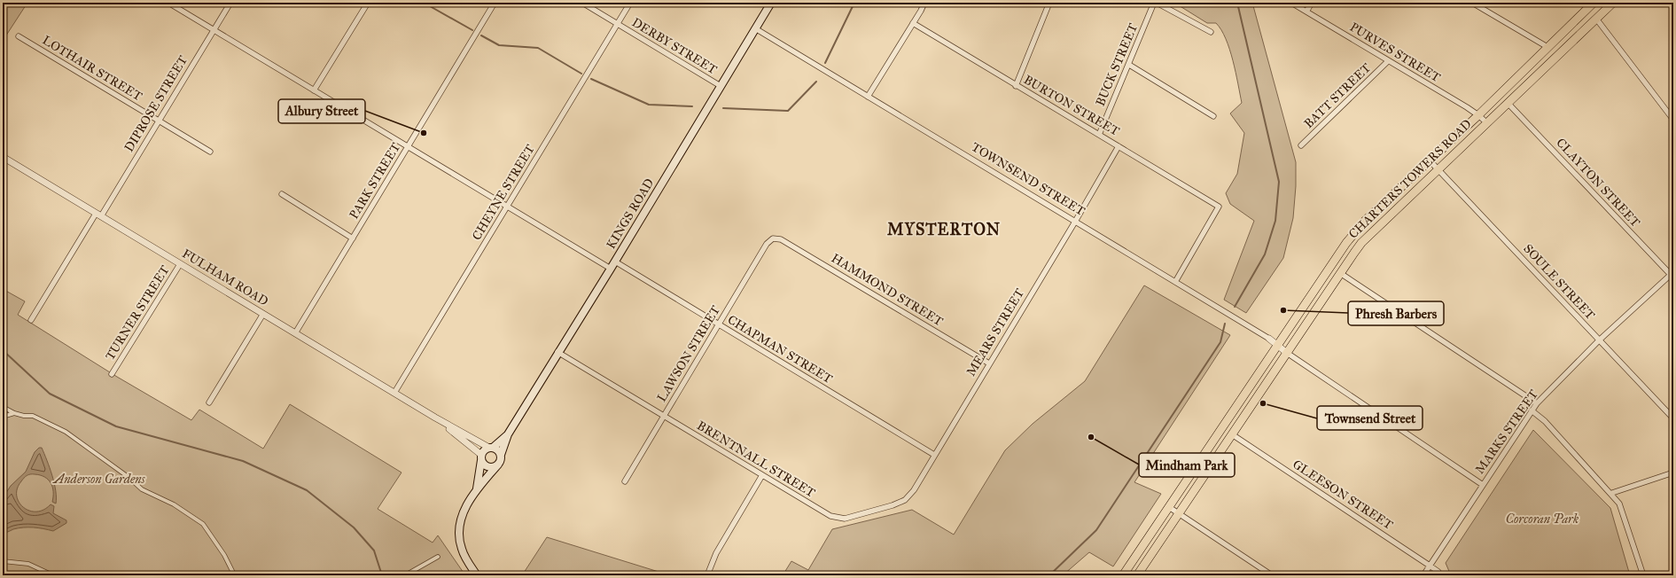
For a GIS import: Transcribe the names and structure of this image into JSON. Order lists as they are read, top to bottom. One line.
{"streets":{"main road":["CHARTERS TOWERS ROAD","KINGS ROAD"],"street":["DERBY STREET","PURVES STREET","BUCK STREET","LOTHAIR STREET","BATT STREET","DIPROSE STREET","BURTON STREET","TOWNSEND STREET","PARK STREET","CLAYTON STREET","CHEYNE STREET","FULHAM ROAD","SOULE STREET","HAMMOND STREET","TURNER STREET","MEARS STREET","CHAPMAN STREET","LAWSON STREET","MARKS STREET","BRENTNALL STREET","GLEESON STREET"]},"crossings":[["DERBY STREET","CHEYNE STREET"],["DERBY STREET","KINGS ROAD"],["PURVES STREET","BATT STREET"],["PURVES STREET","CHARTERS TOWERS ROAD"],["BUCK STREET","BURTON STREET"],["LOTHAIR STREET","DIPROSE STREET"],["DIPROSE STREET","FULHAM ROAD"],["BURTON STREET","TOWNSEND STREET"],["BURTON STREET","MEARS STREET"],["TOWNSEND STREET","CHARTERS TOWERS ROAD"],["TOWNSEND STREET","KINGS ROAD"],["TOWNSEND STREET","MEARS STREET"],["CHARTERS TOWERS ROAD","CLAYTON STREET"],["CHARTERS TOWERS ROAD","SOULE STREET"],["CHARTERS TOWERS ROAD","GLEESON STREET"],["PARK STREET","FULHAM ROAD"],["CLAYTON STREET","MARKS STREET"],["CHEYNE STREET","FULHAM ROAD"],["KINGS ROAD","FULHAM ROAD"],["KINGS ROAD","CHAPMAN STREET"],["KINGS ROAD","BRENTNALL STREET"],["FULHAM ROAD","TURNER STREET"],["SOULE STREET","MARKS STREET"],["HAMMOND STREET","MEARS STREET"],["HAMMOND STREET","LAWSON STREET"],["MEARS STREET","CHAPMAN STREET"],["MEARS STREET","BRENTNALL STREET"],["CHAPMAN STREET","LAWSON STREET"],["CHAPMAN STREET","BRENTNALL STREET"],["LAWSON STREET","BRENTNALL STREET"],["MARKS STREET","GLEESON STREET"]],"districts":["MYSTERTON"],"parks":["Anderson Gardens","Corcoran Park"],"places":["Albury Street","Phresh Barbers","Townsend Street","Mindham Park"]}
